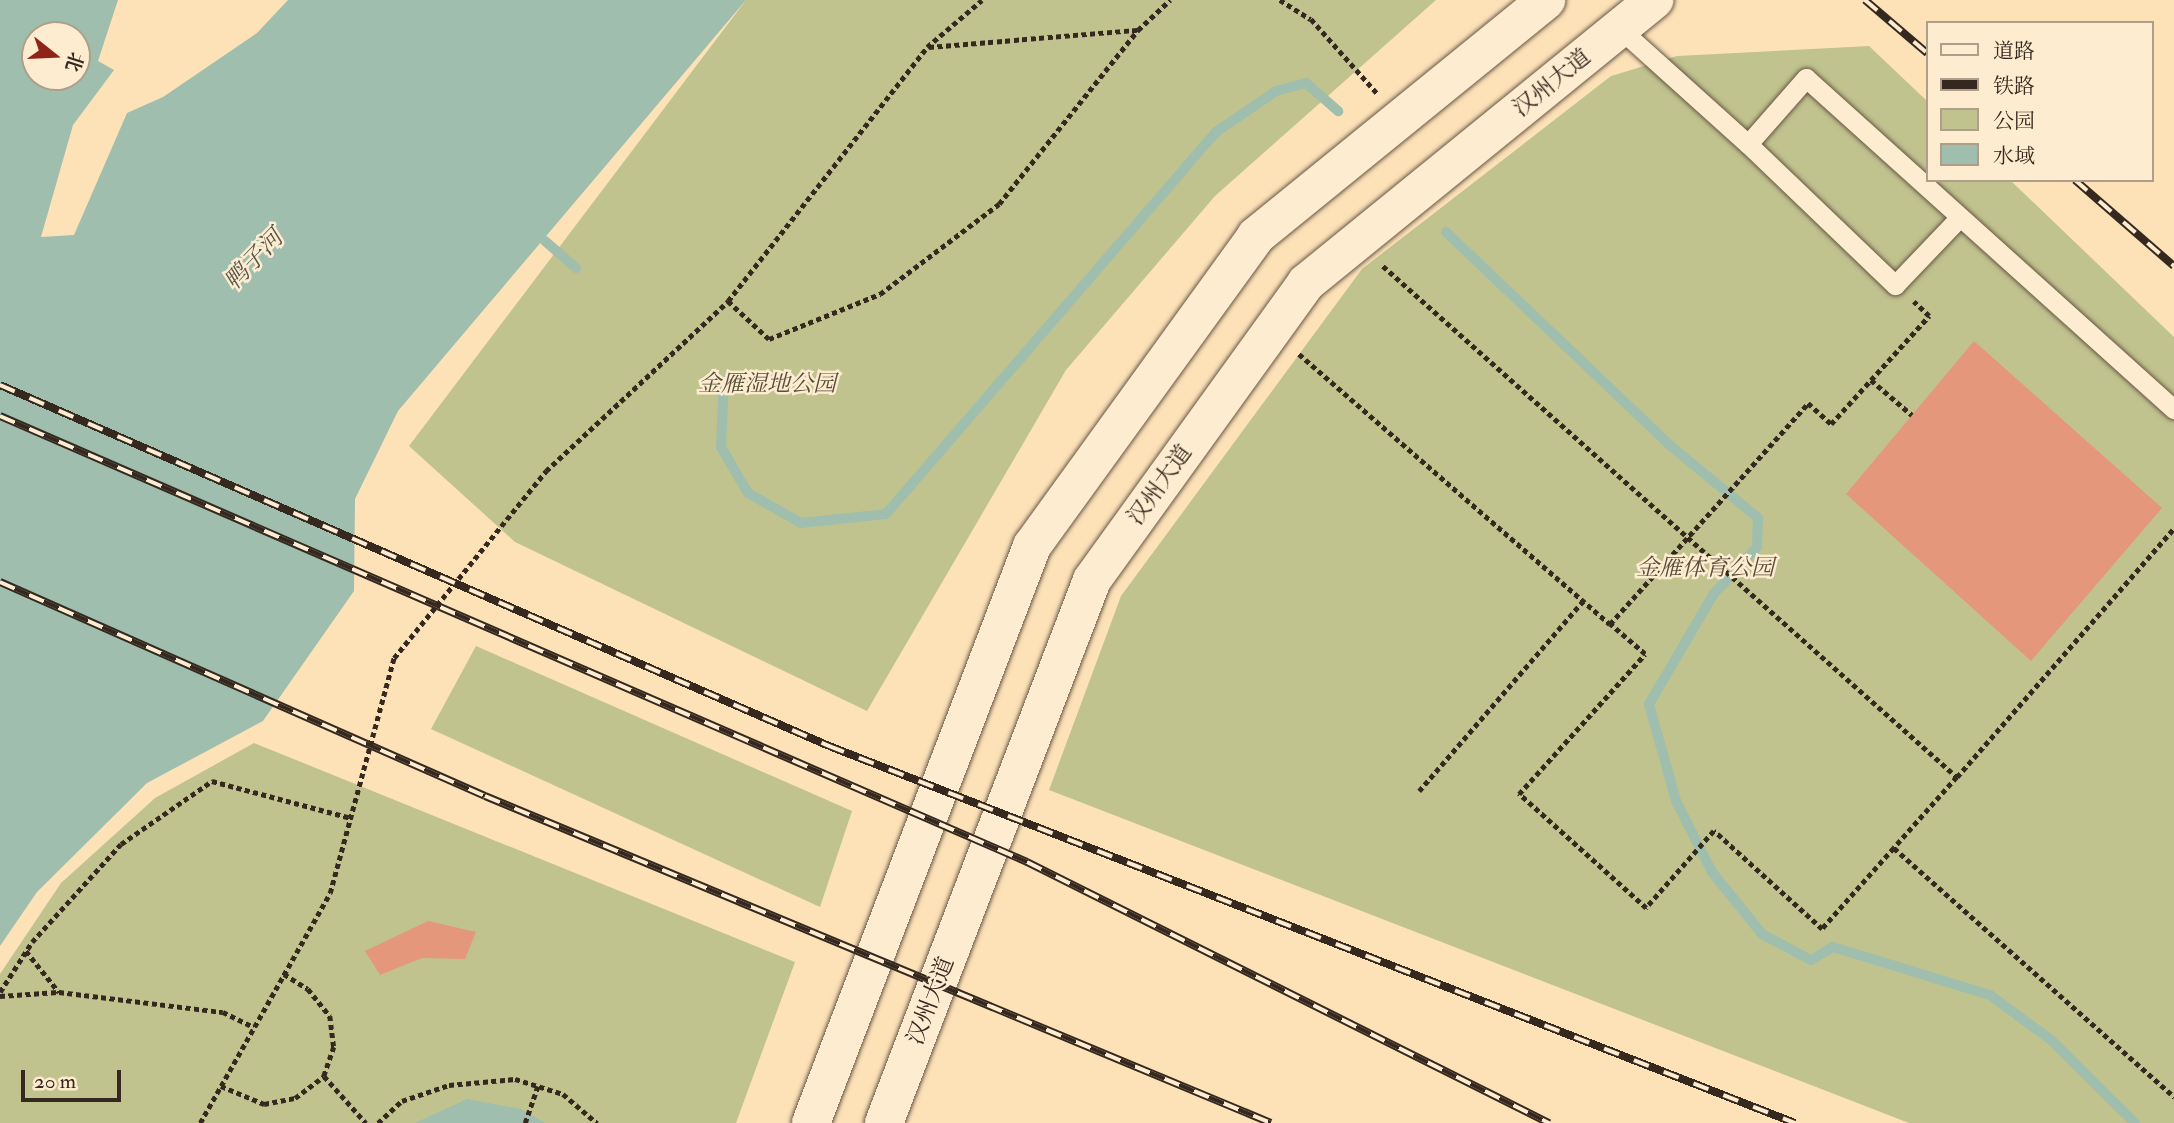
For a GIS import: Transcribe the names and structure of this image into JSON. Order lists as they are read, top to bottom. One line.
{"streets":{"main road":["汉州大道"]},"water":["鸭子河"],"parks":["金雁湿地公园","金雁体育公园"],"legend":["道路","铁路","公园","水域"],"scale_bar":"20 m","north":"right"}
